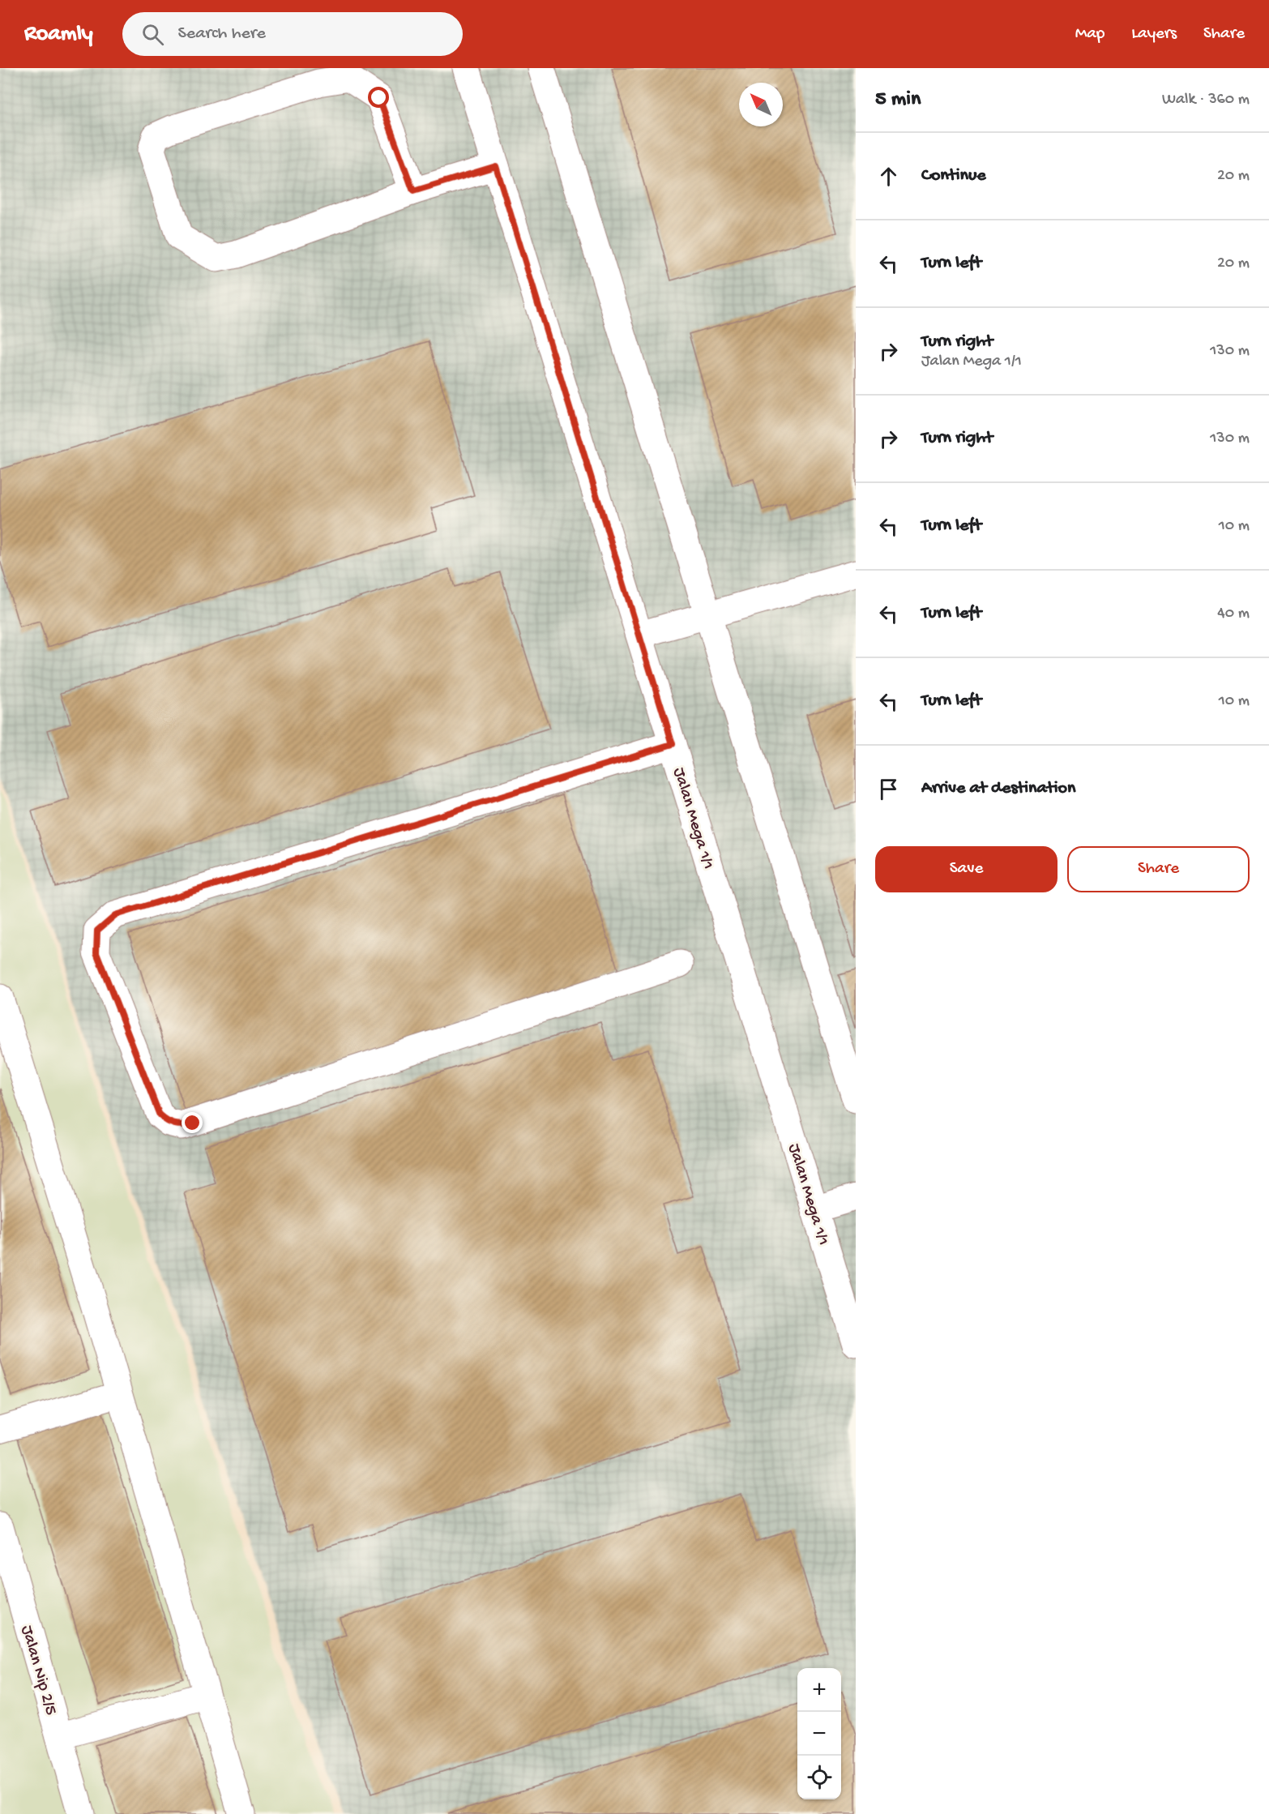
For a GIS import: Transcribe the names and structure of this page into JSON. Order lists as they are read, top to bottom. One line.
{"streets":{"street":["Jalan Mega 1/1","Jalan Nip 2/5"]},"north":"top left","page":{"header":"Roamly","search":"Search here","nav":["Map","Layers","Share"],"heading":["5 min","Walk · 360 m"],"list":[["Continue","20 m"],["Turn left","20 m"],["Turn right","Jalan Mega 1/1","130 m"],["Turn right","130 m"],["Turn left","10 m"],["Turn left","40 m"],["Turn left","10 m"],"Arrive at destination"],"buttons":["Save","Share"],"map_buttons":["+","−"]}}
